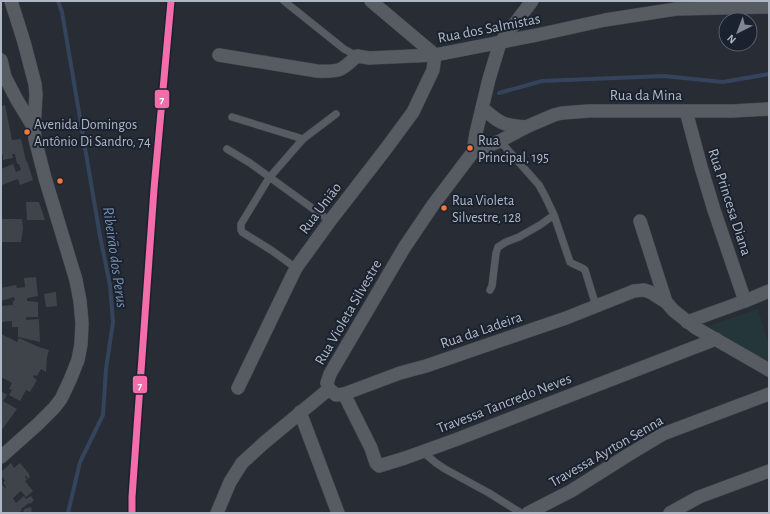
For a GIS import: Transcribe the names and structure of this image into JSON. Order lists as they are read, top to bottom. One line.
{"streets":{"street":["Rua dos Salmistas","Rua da Mina","Rua Princesa Diana","Rua União","Rua Violeta Silvestre","Rua da Ladeira","Travessa Tancredo Neves","Travessa Ayrton Senna"]},"crossings":[["Rua dos Salmistas","Rua União"],["Rua dos Salmistas","Rua Violeta Silvestre"],["Rua da Mina","Rua Princesa Diana"],["Rua da Mina","Rua Violeta Silvestre"],["Rua da Ladeira","Travessa Tancredo Neves"]],"water":["Ribeirão dos Perus"],"places":["Avenida Domingos Antônio Di Sandro, 74","Rua Principal, 195","Rua Violeta Silvestre, 128"],"lines":["transit line 7"],"north":"bottom left"}
